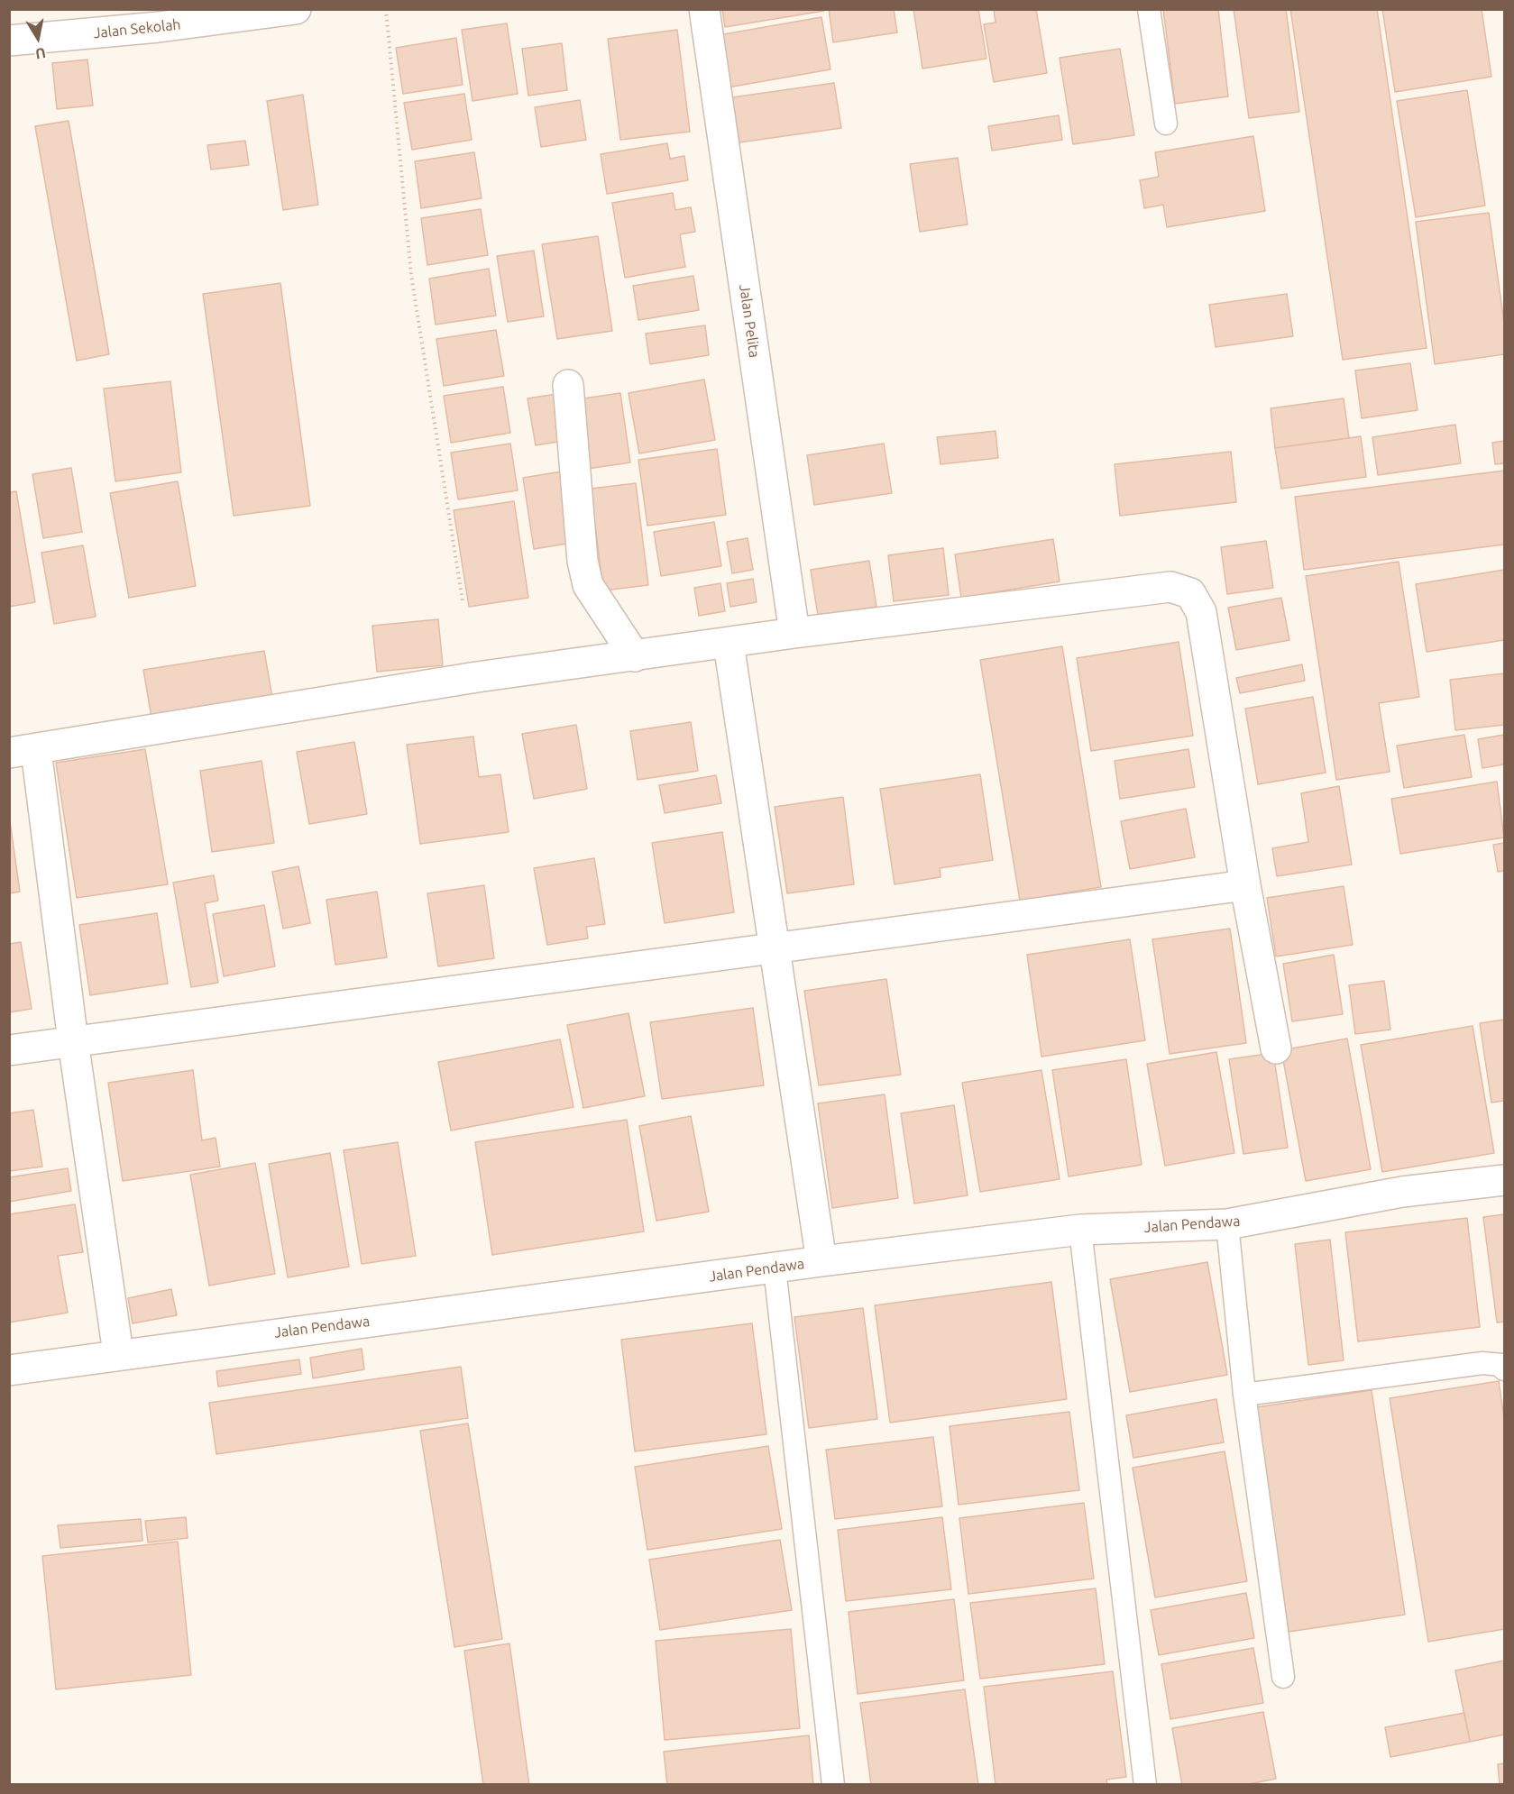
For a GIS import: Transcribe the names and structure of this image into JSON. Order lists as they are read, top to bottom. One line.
{"streets":{"street":["Jalan Sekolah","Jalan Pelita","Jalan Pendawa"]},"north":"bottom"}
